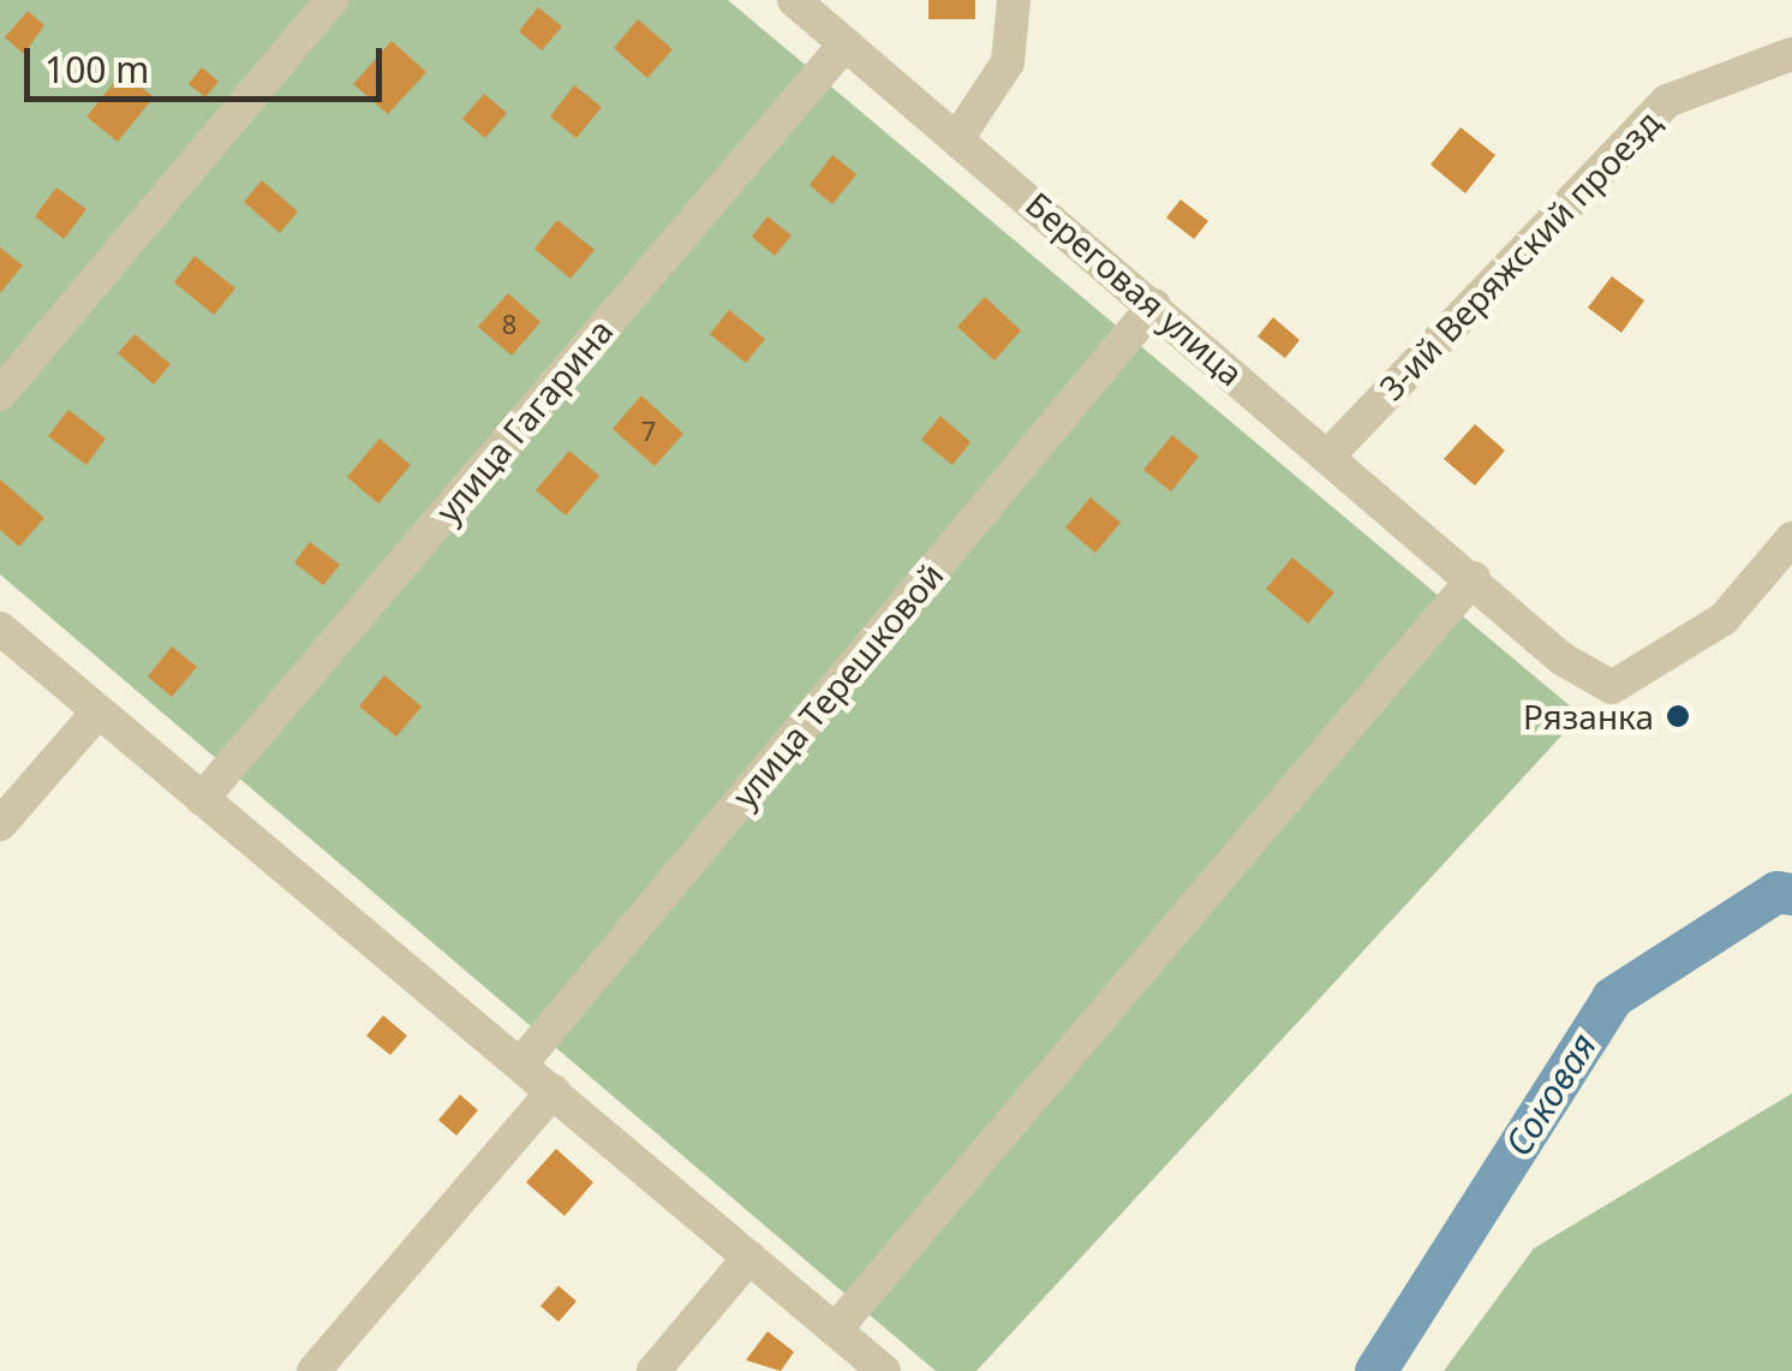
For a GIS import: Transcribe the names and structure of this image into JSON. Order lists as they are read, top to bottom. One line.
{"streets":{"street":["3-ий Веряжский проезд","Береговая улица","улица Гагарина","улица Терешковой"]},"crossings":[["3-ий Веряжский проезд","Береговая улица"],["Береговая улица","улица Гагарина"],["Береговая улица","улица Терешковой"]],"water":["Соковая"],"places":["Рязанка"],"house_numbers":["8","7"],"scale_bar":"100 m"}
